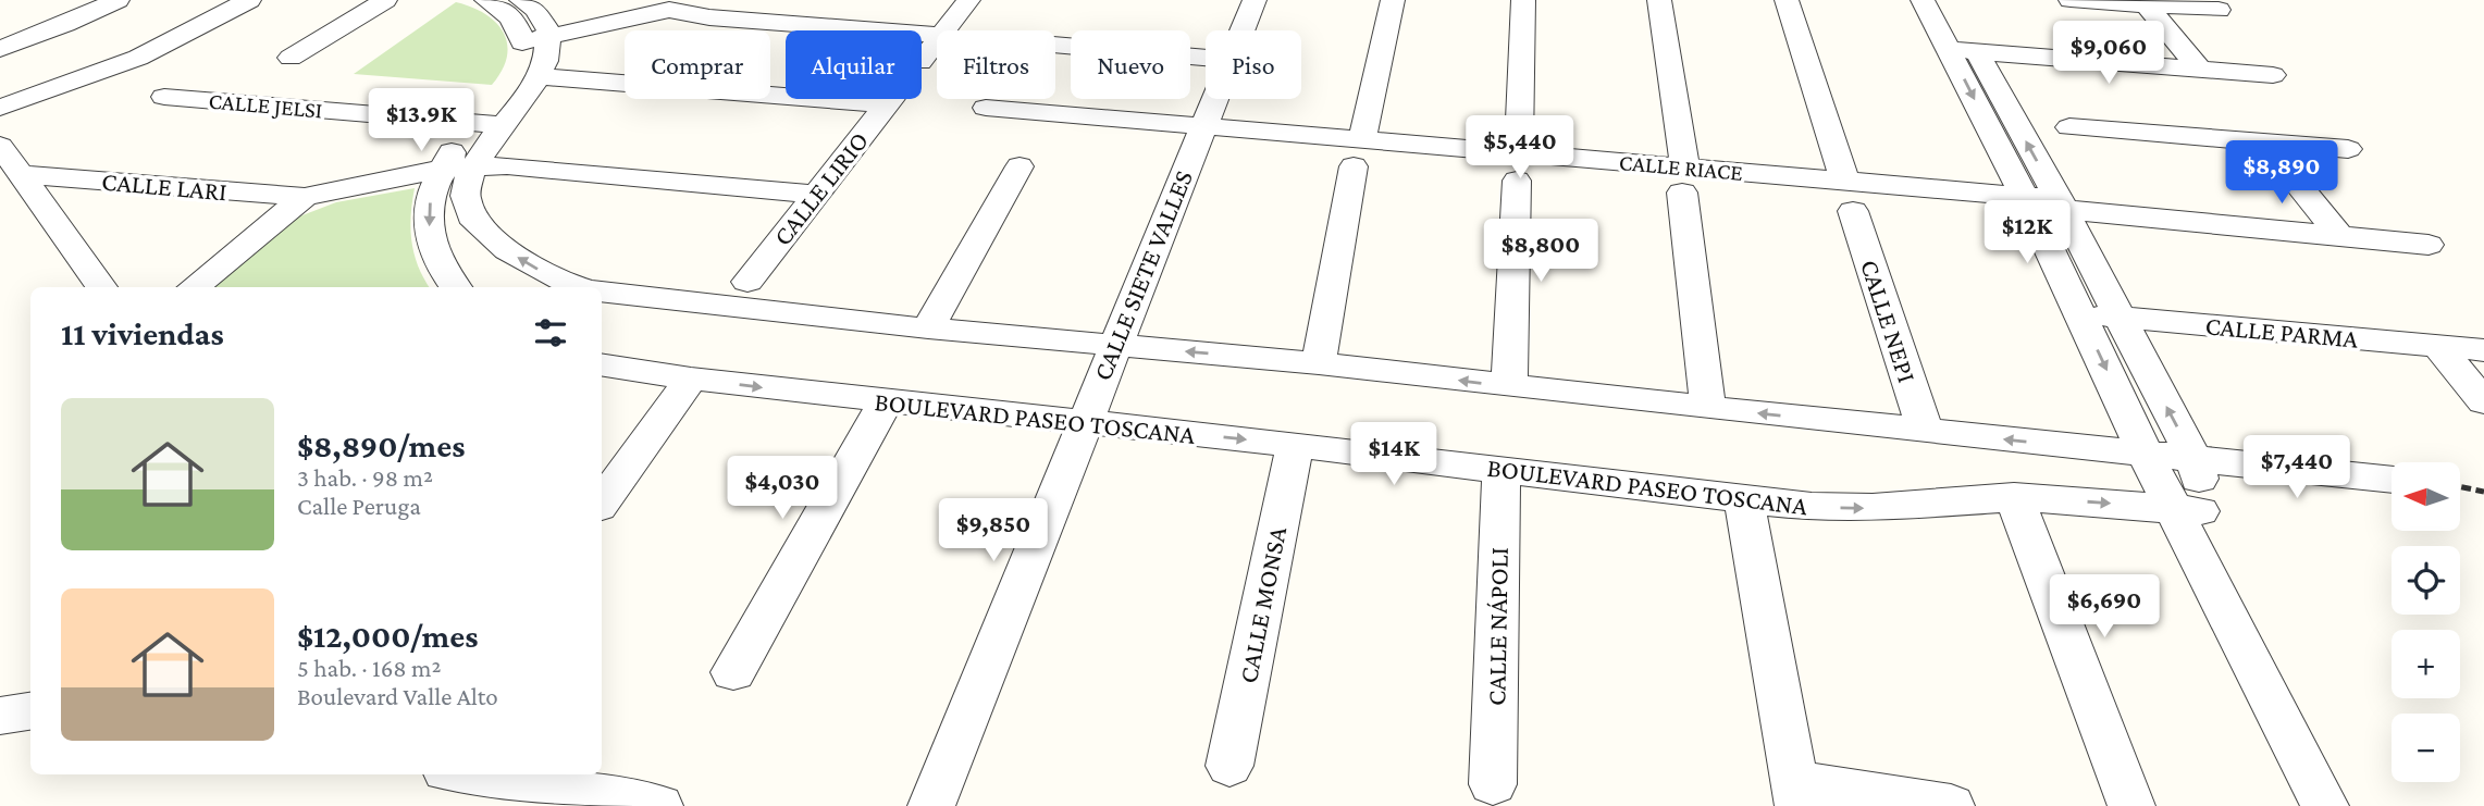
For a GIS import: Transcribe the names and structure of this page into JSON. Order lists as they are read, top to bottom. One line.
{"streets":{"street":["CALLE JELSI","CALLE RIACE","CALLE LARI","CALLE LIRIO","CALLE SIETE VALLES","CALLE NEPI","CALLE PARMA","BOULEVARD PASEO TOSCANA","CALLE MONSA","CALLE NÁPOLI"]},"crossings":[["CALLE RIACE","CALLE SIETE VALLES"],["CALLE RIACE","CALLE NEPI"],["CALLE SIETE VALLES","BOULEVARD PASEO TOSCANA"],["BOULEVARD PASEO TOSCANA","CALLE MONSA"],["BOULEVARD PASEO TOSCANA","CALLE NÁPOLI"]],"north":"left","page":{"price":["$9,060","$13.9K","$5,440","$8,890","$12K","$8,800","$14K","$7,440","$4,030","$9,850","$6,690"],"chip":["Comprar","Alquilar","Filtros","Nuevo","Piso"],"heading":"11 viviendas","list":[{"name":"$8,890/mes","note":"3 hab. · 98 m² · Calle Peruga"},{"name":"$12,000/mes","note":"5 hab. · 168 m² · Boulevard Valle Alto"}],"map_buttons":["+","−"]}}
